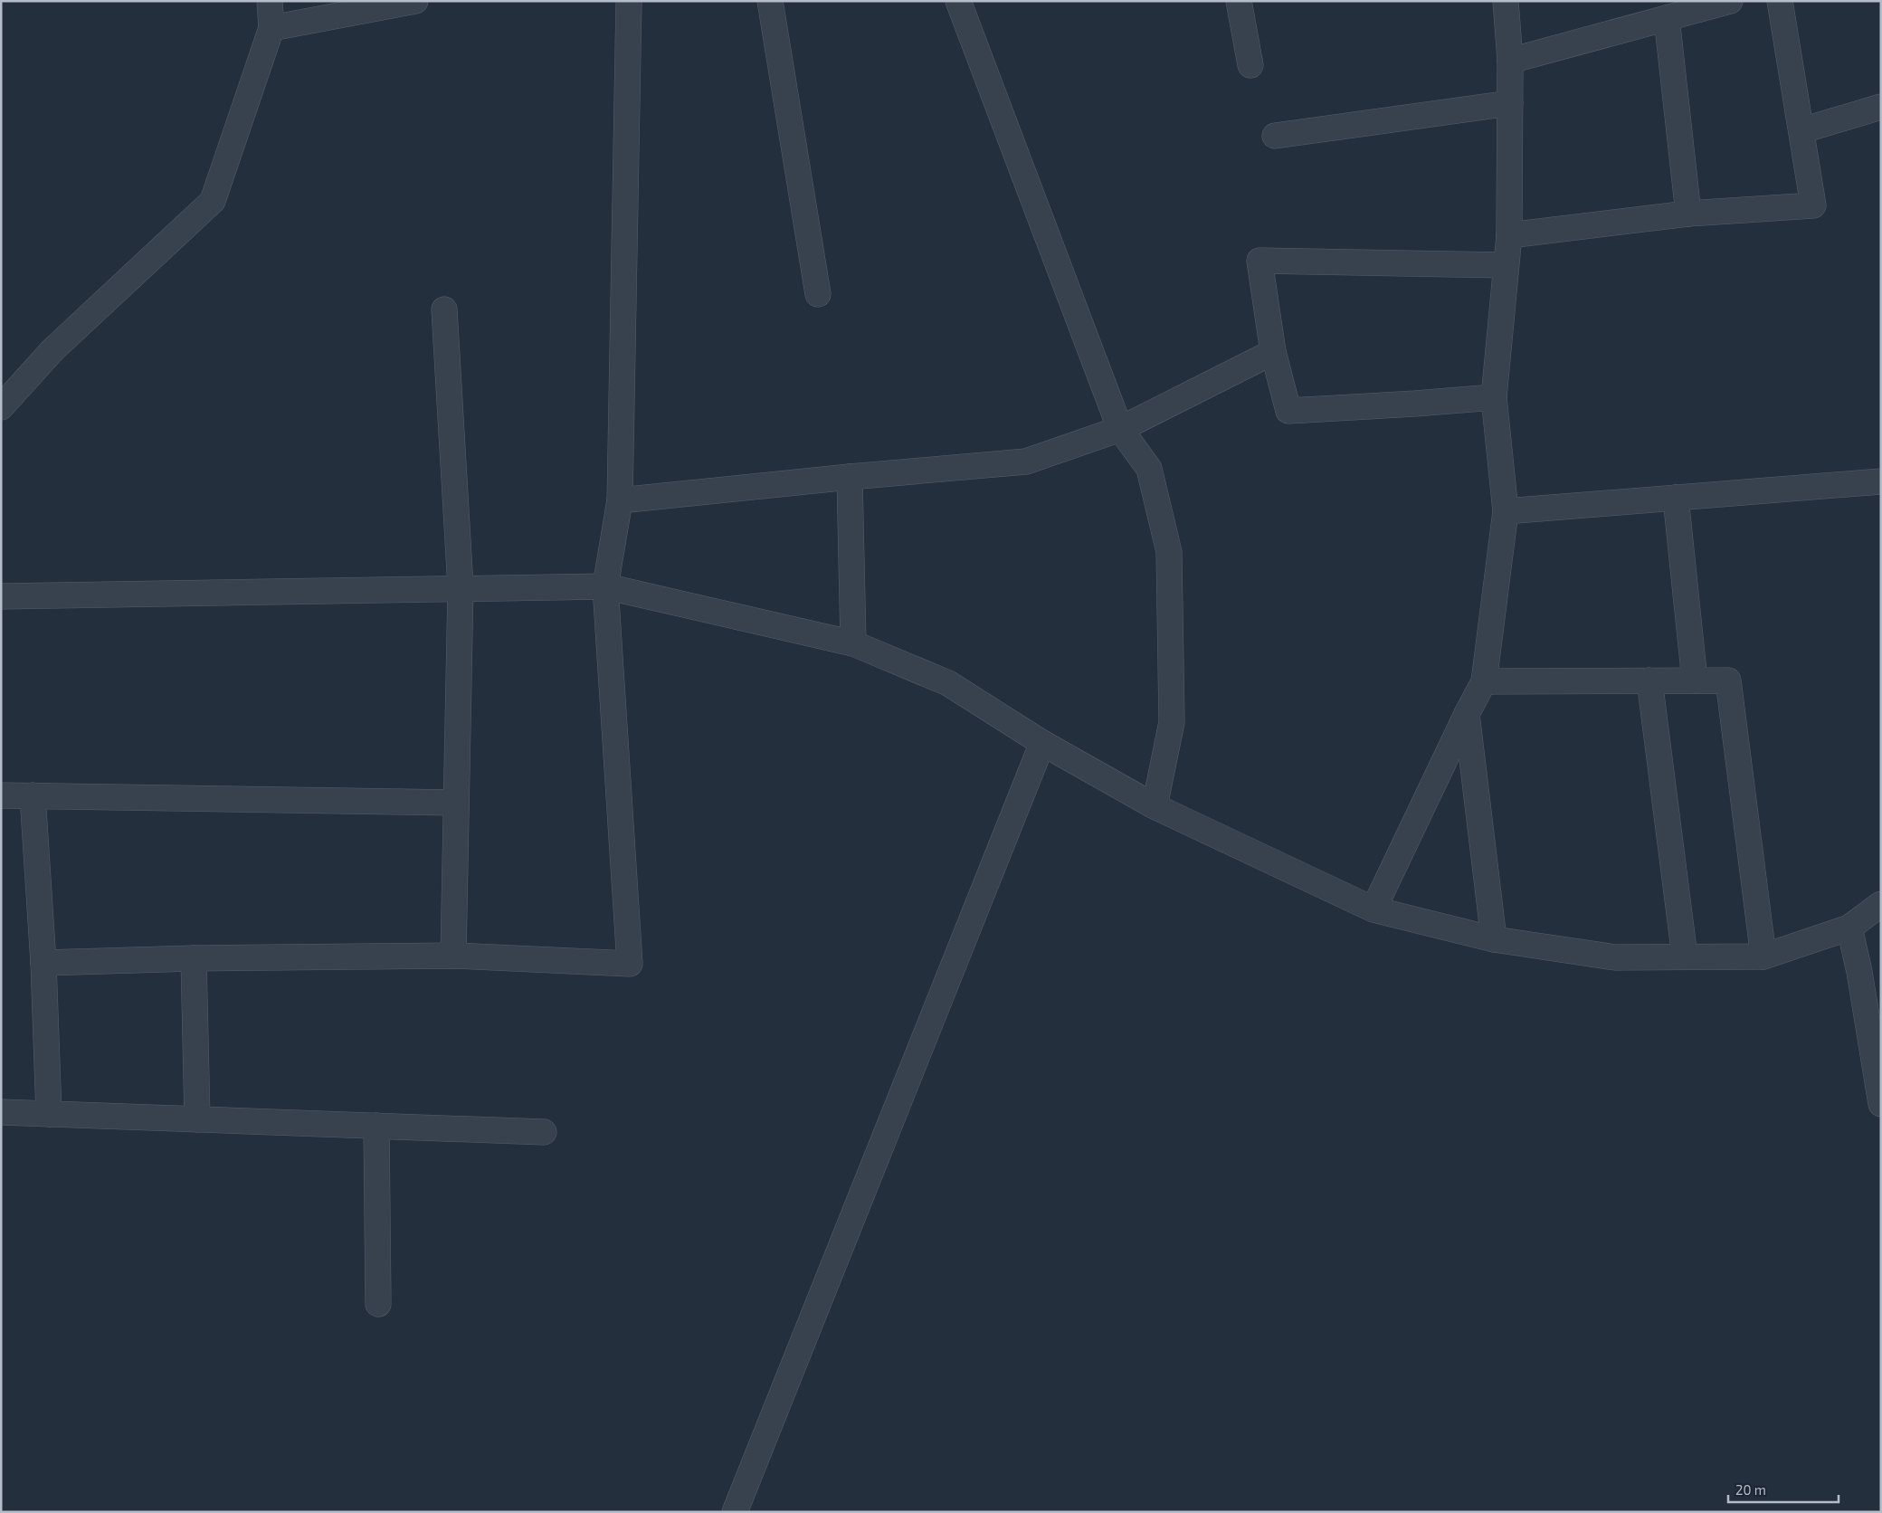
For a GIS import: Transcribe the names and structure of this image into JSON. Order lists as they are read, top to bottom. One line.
{"scale_bar":"20 m"}
